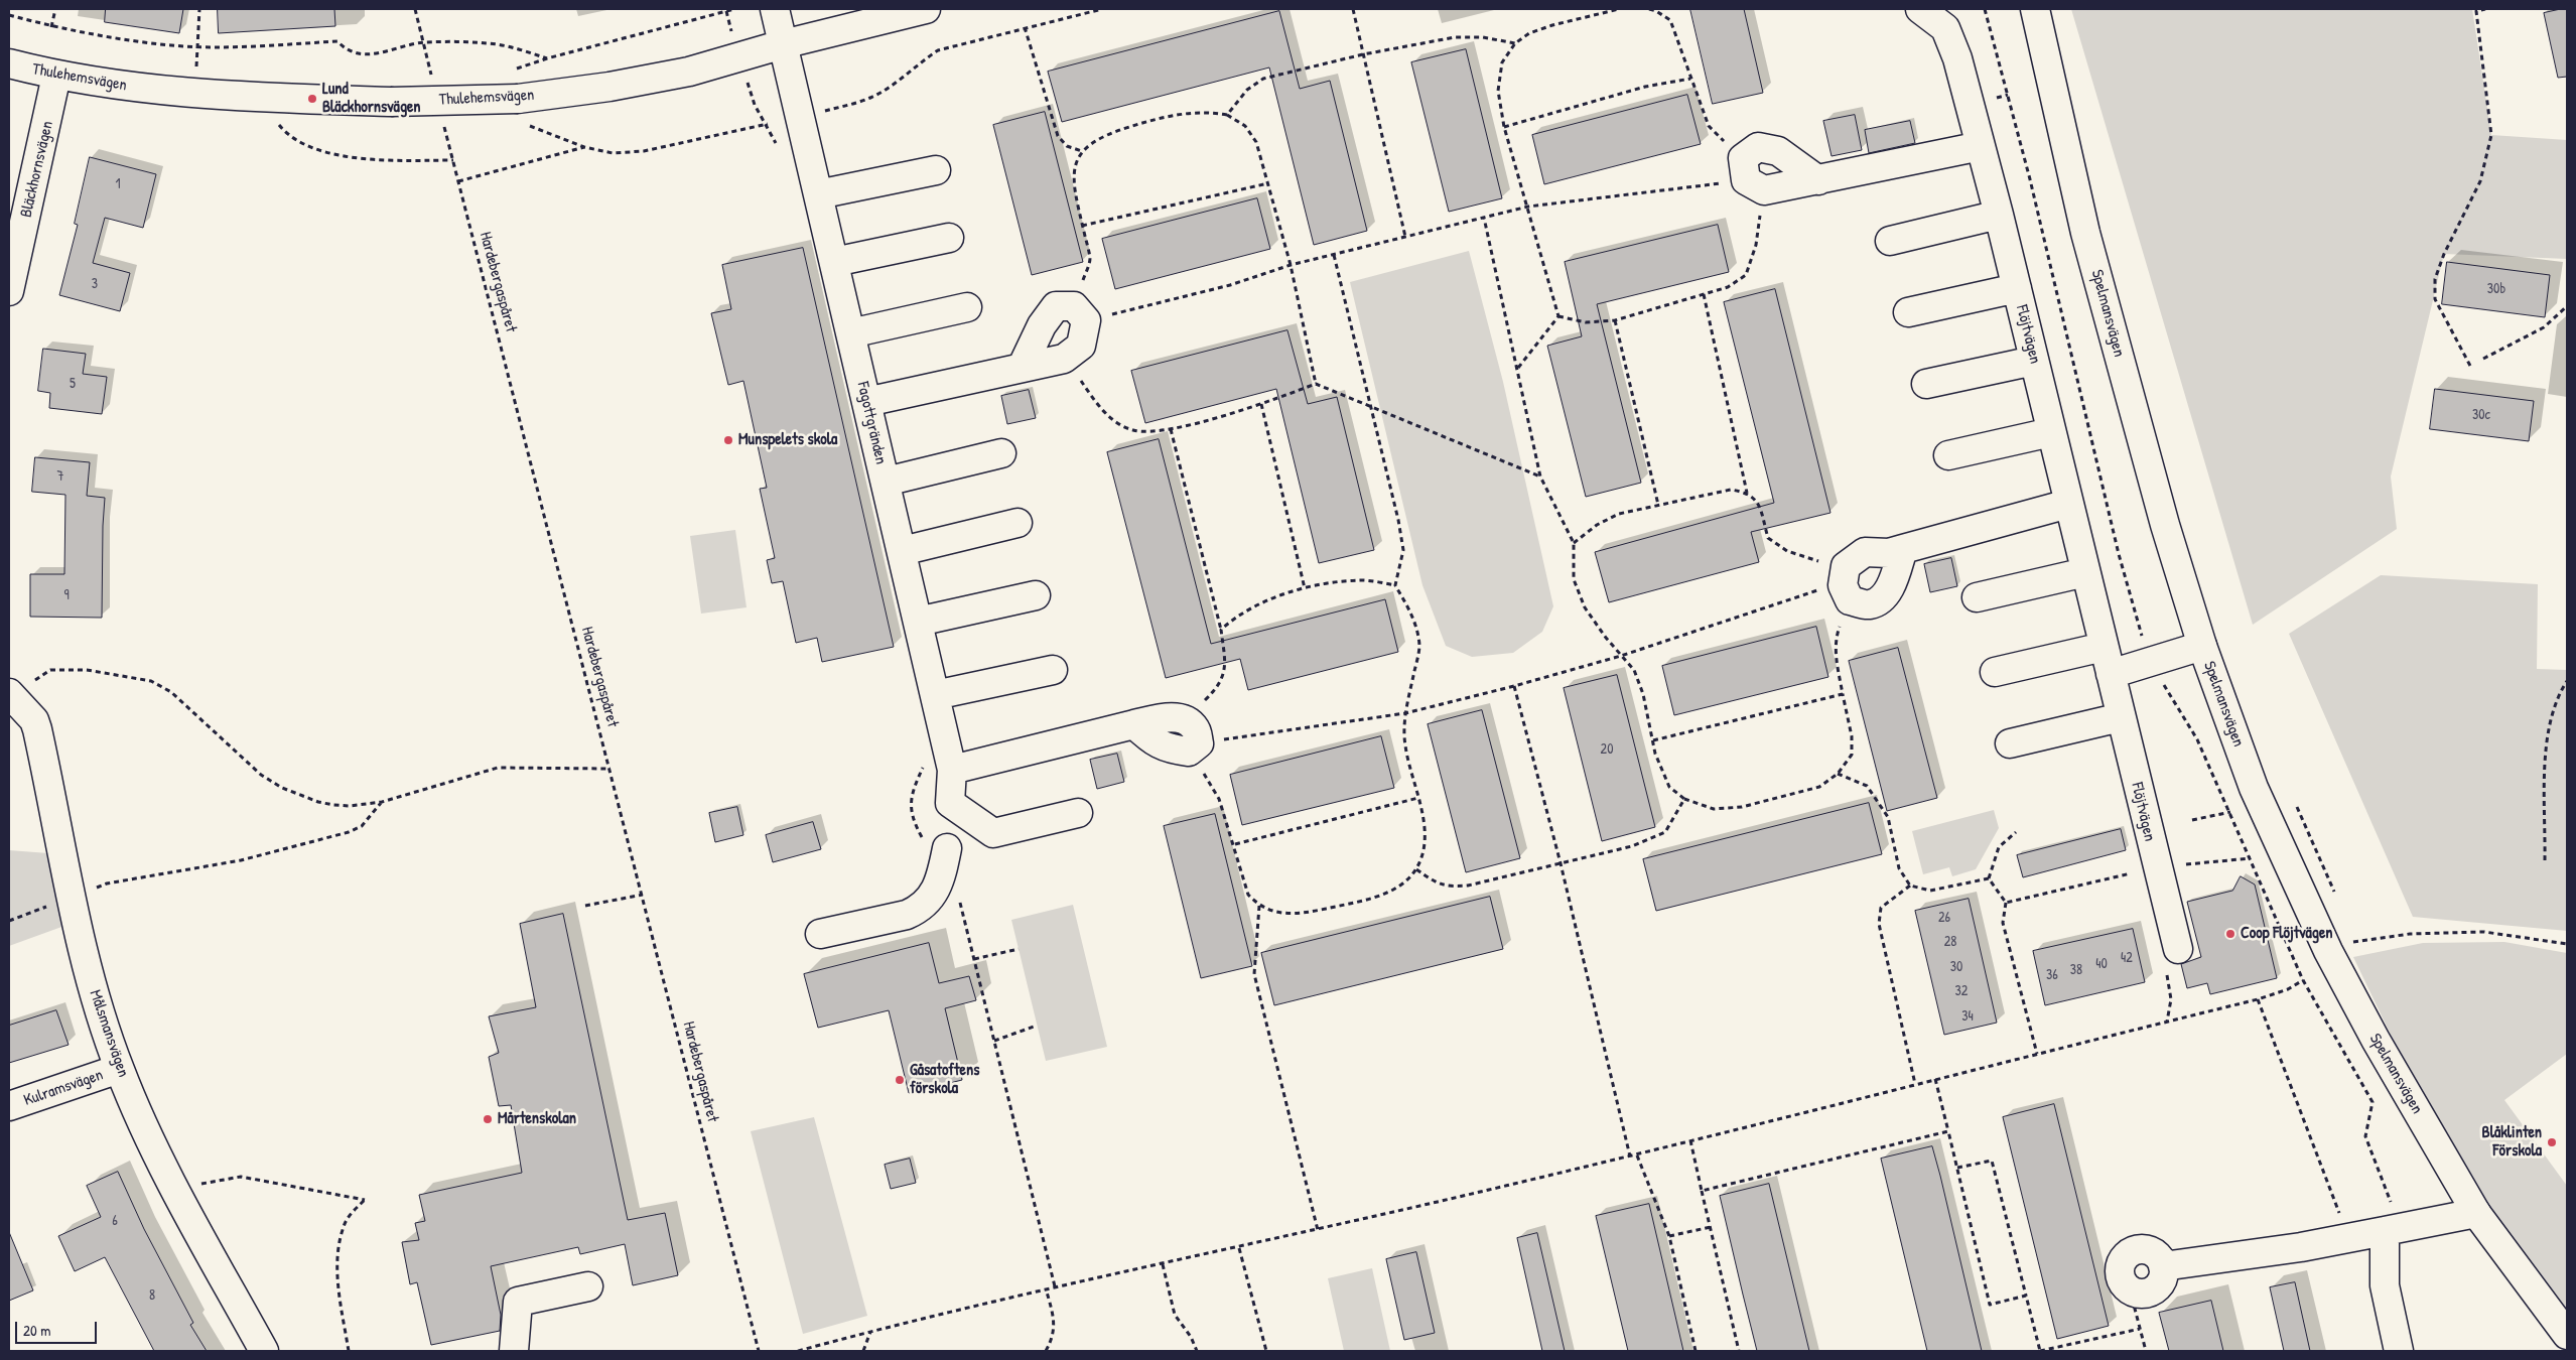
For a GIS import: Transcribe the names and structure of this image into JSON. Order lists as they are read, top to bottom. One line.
{"streets":{"street":["Thulehemsvägen","Bläckhornsvägen","Spelmansvägen","Flöjtvägen","Fagottgränden","Målsmansvägen","Kulramsvägen"],"path":["Hardebergaspåret"]},"crossings":[["Thulehemsvägen","Bläckhornsvägen"],["Thulehemsvägen","Fagottgränden"],["Målsmansvägen","Kulramsvägen"]],"places":["Lund Bläckhornsvägen","Munspelets skola","Coop Flöjtvägen","Gåsatoftens förskola","Mårtenskolan","Blåklinten Förskola"],"house_numbers":["1","3","30b","5","30c","7","9","20","26","28","42","40","30","38","36","32","34","6","8"],"scale_bar":"20 m"}
